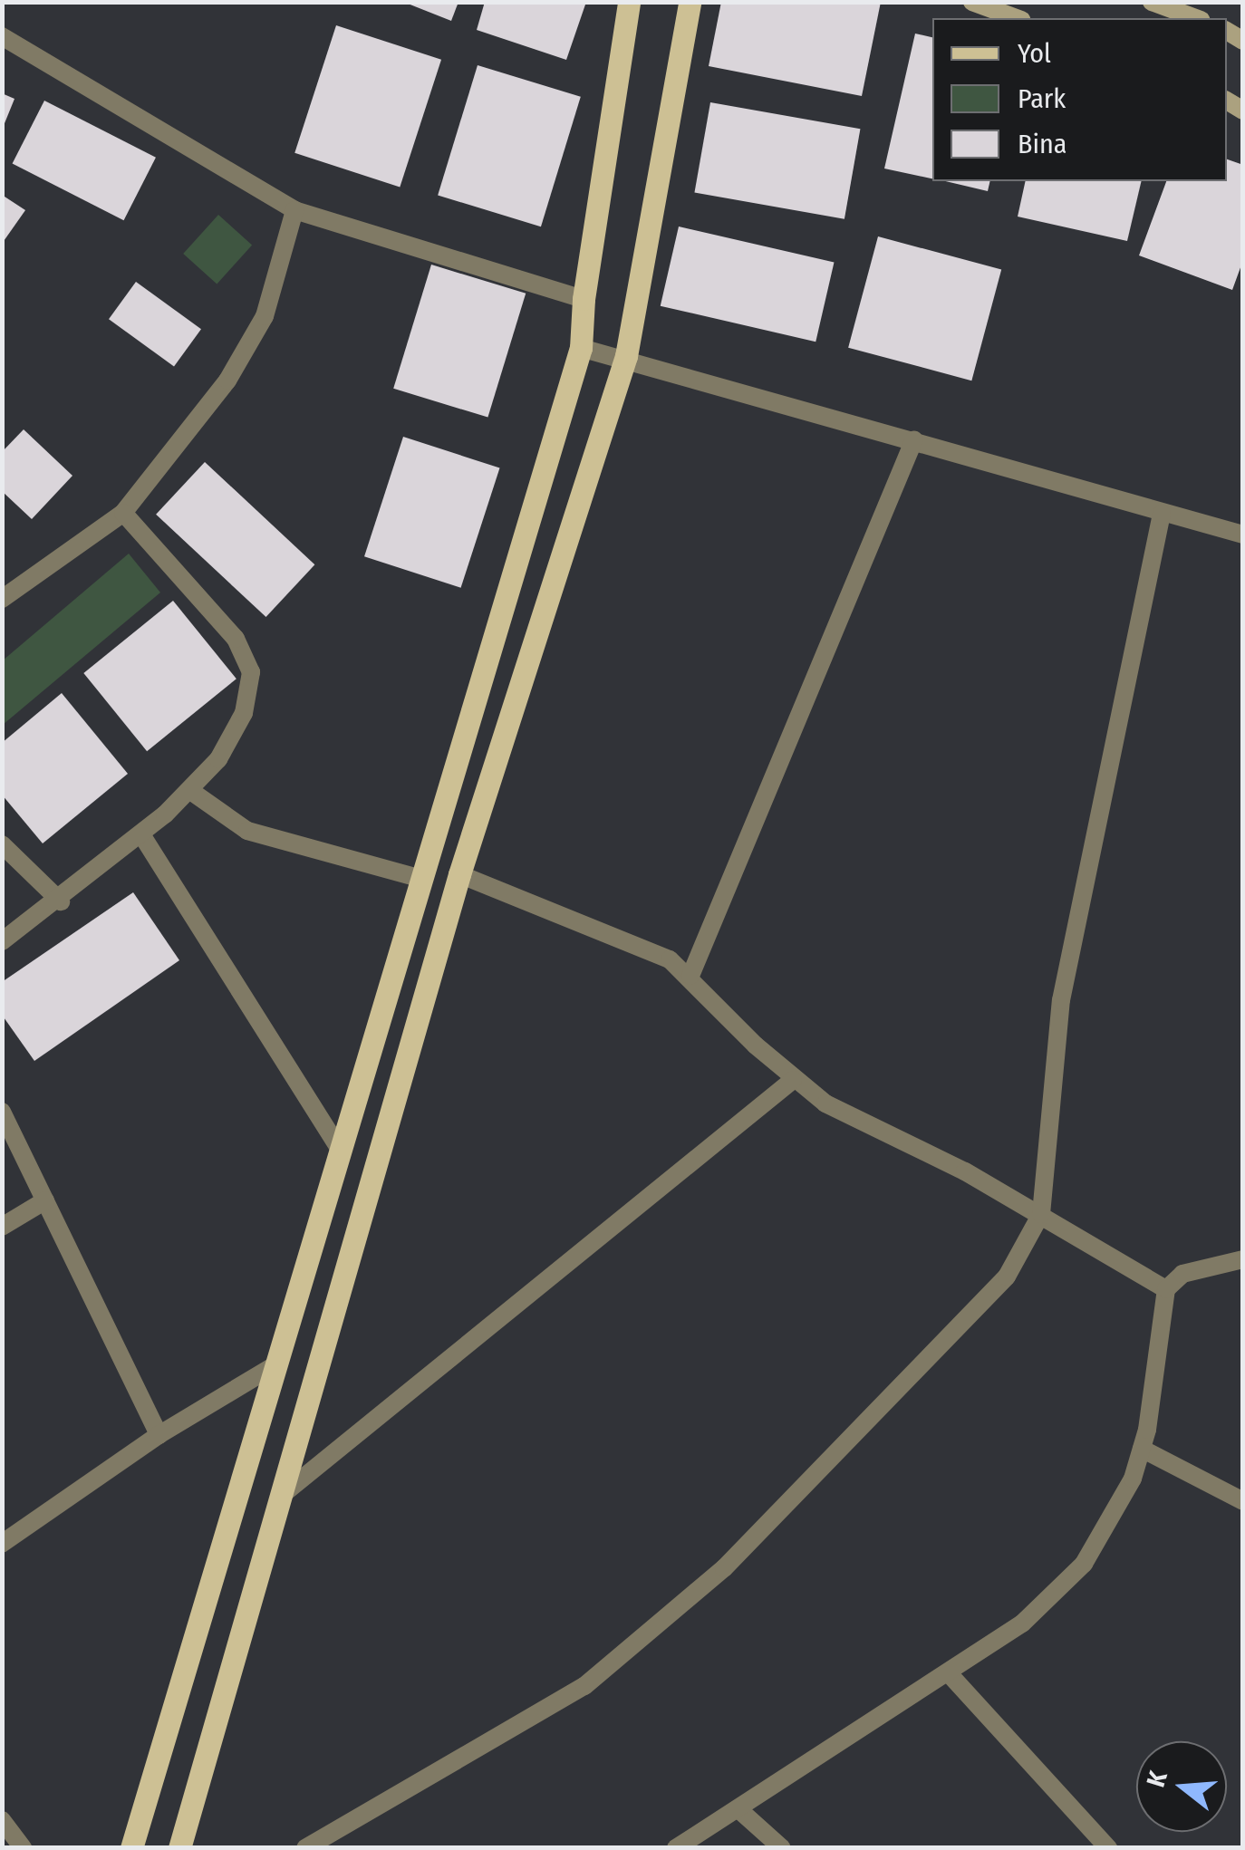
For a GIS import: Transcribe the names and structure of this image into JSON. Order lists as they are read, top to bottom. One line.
{"legend":["Yol","Park","Bina"],"north":"left"}
